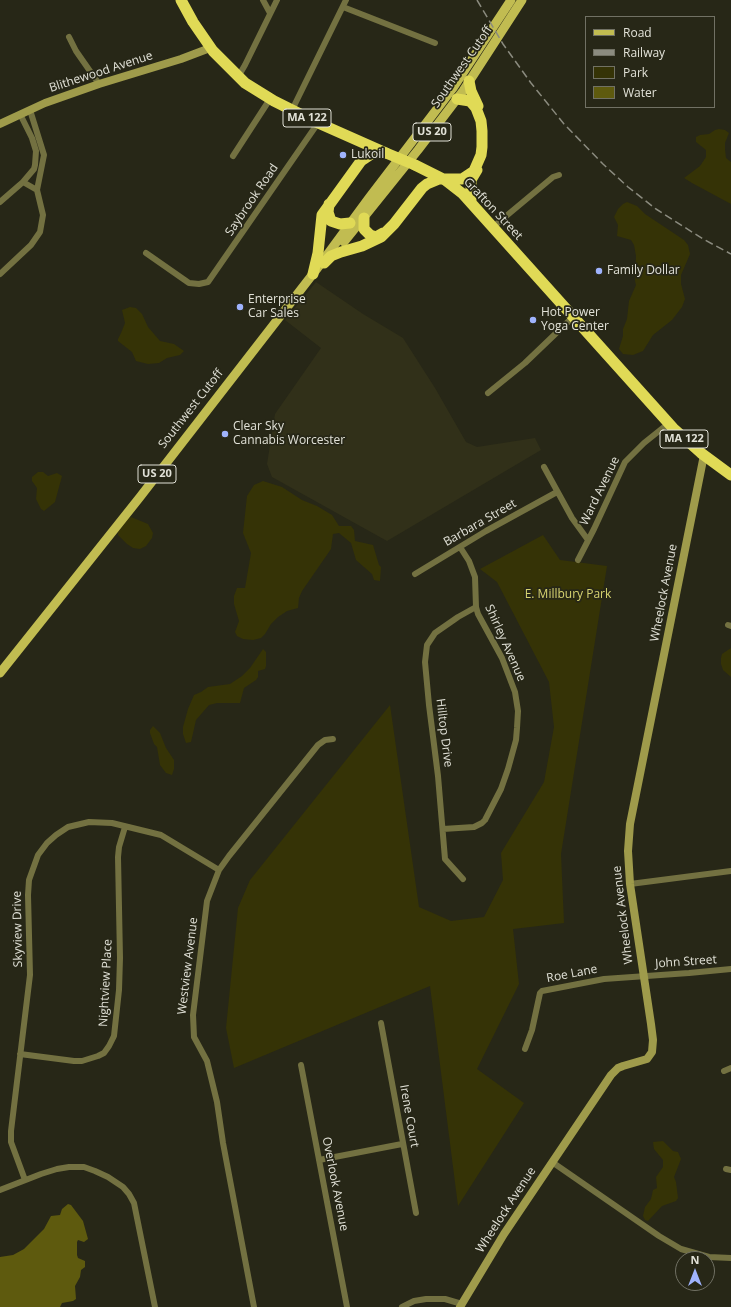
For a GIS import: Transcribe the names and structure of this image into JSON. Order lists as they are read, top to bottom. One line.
{"streets":{"highway":["MA 122","Grafton Street"],"main road":["Southwest Cutoff","US 20"],"street":["Blithewood Avenue","Saybrook Road","Ward Avenue","Barbara Street","Wheelock Avenue","Shirley Avenue","Hilltop Drive","Skyview Drive","John Street","Westview Avenue","Roe Lane","Nightview Place","Irene Court","Overlook Avenue"]},"crossings":[["Blithewood Avenue","Grafton Street"],["MA 122","Grafton Street"],["MA 122","Ward Avenue"],["MA 122","Wheelock Avenue"],["Saybrook Road","Grafton Street"],["Grafton Street","Ward Avenue"],["Barbara Street","Shirley Avenue"],["Wheelock Avenue","John Street"],["Wheelock Avenue","Roe Lane"],["Shirley Avenue","Hilltop Drive"],["Skyview Drive","Westview Avenue"],["Skyview Drive","Nightview Place"],["John Street","Roe Lane"]],"parks":["E. Millbury Park"],"places":["Lukoil","Family Dollar","Enterprise Car Sales","Hot Power Yoga Center","Clear Sky Cannabis Worcester"],"legend":["Road","Railway","Park","Water"],"north":"top"}
